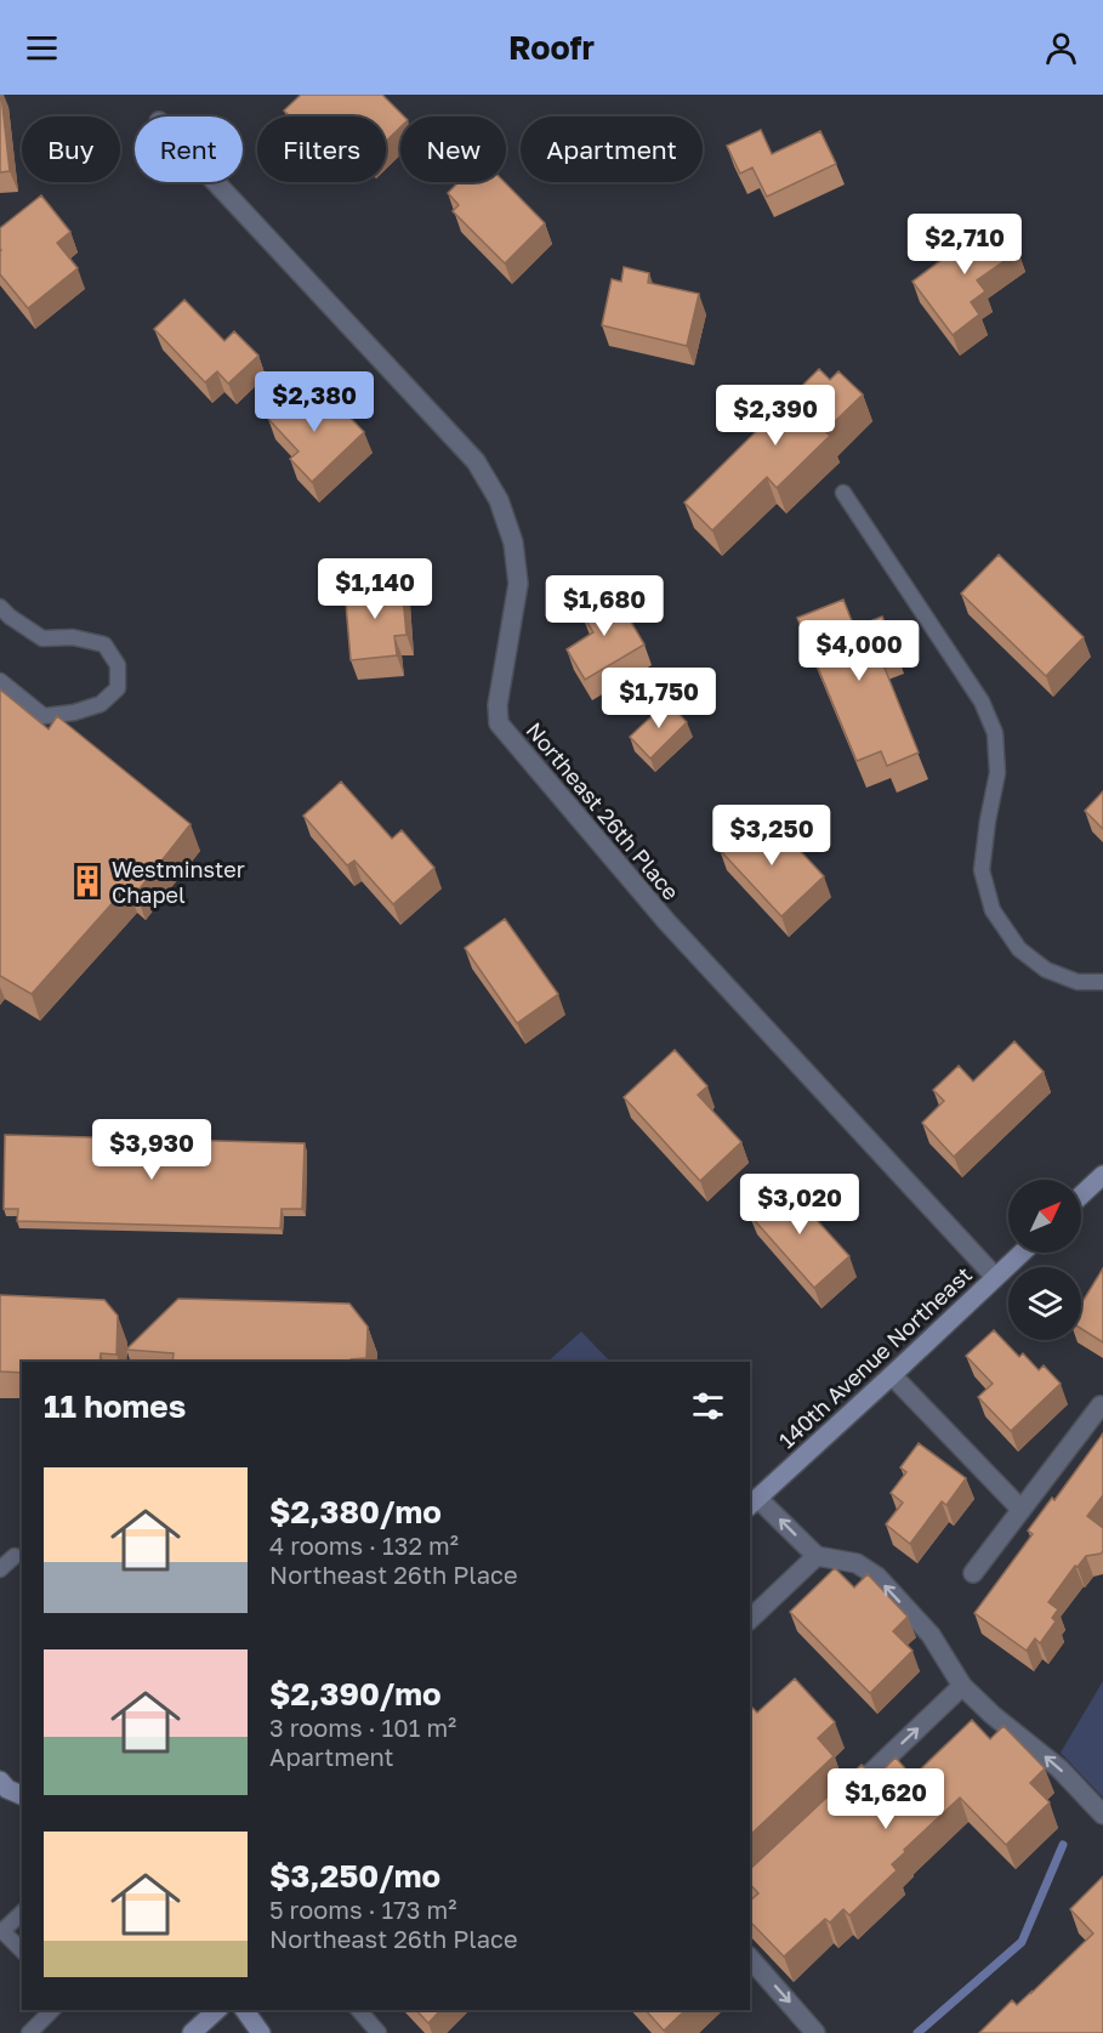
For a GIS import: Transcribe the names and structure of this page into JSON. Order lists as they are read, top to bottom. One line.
{"streets":{"street":["Northeast 26th Place","140th Avenue Northeast"]},"crossings":[["Northeast 26th Place","140th Avenue Northeast"]],"places":{"building":["Westminster Chapel"]},"north":"top right","page":{"header":"Roofr","chip":["Buy","Rent","Filters","New","Apartment"],"price":["$2,710","$2,380","$2,390","$1,140","$1,680","$4,000","$1,750","$3,250","$3,930","$3,020","$1,620"],"heading":"11 homes","list":[{"name":"$2,380/mo","note":"4 rooms · 132 m² · Northeast 26th Place"},{"name":"$2,390/mo","note":"3 rooms · 101 m² · Apartment"},{"name":"$3,250/mo","note":"5 rooms · 173 m² · Northeast 26th Place"}]}}
